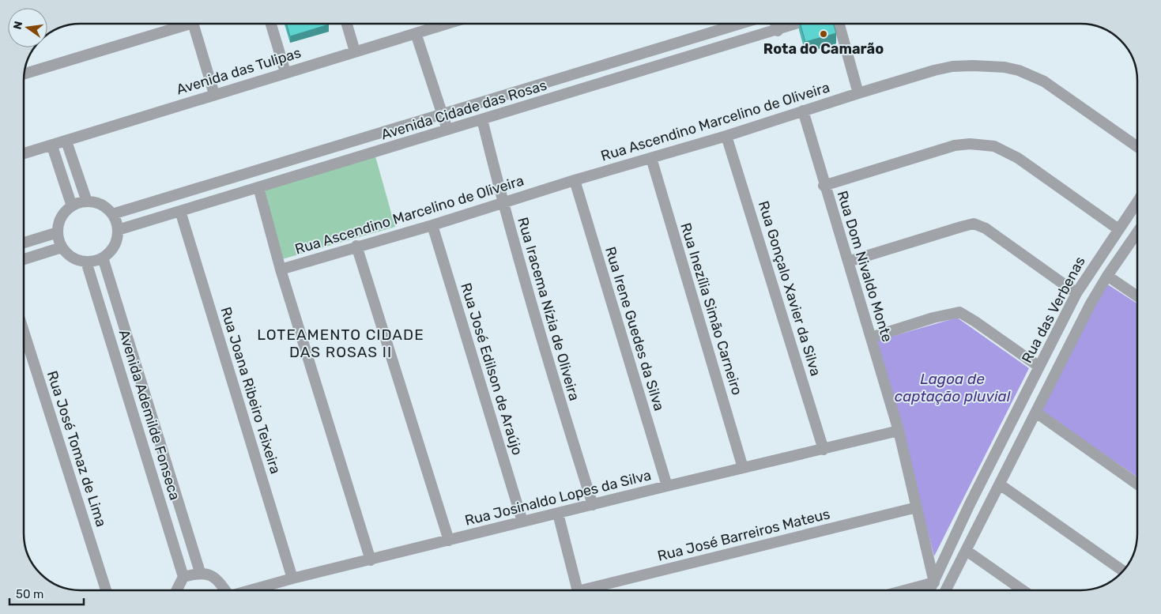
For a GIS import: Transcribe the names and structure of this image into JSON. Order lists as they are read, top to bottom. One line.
{"streets":{"street":["Avenida das Tulipas","Avenida Cidade das Rosas","Rua Ascendino Marcelino de Oliveira","Rua Dom Nivaldo Monte","Rua Gonçalo Xavier da Silva","Rua Iracema Nízia de Oliveira","Rua Inezília Simão Carneiro","Rua das Verbenas","Rua Irene Guedes da Silva","Rua José Edilson de Araújo","Rua Joana Ribeiro Teixeira","Avenida Ademilde Fonseca","Rua José Tomaz de Lima","Rua Josinaldo Lopes da Silva","Rua José Barreiros Mateus"]},"crossings":[["Avenida Cidade das Rosas","Rua Iracema Nízia de Oliveira"],["Avenida Cidade das Rosas","Rua Joana Ribeiro Teixeira"],["Avenida Cidade das Rosas","Avenida Ademilde Fonseca"],["Rua Ascendino Marcelino de Oliveira","Rua Dom Nivaldo Monte"],["Rua Ascendino Marcelino de Oliveira","Rua Gonçalo Xavier da Silva"],["Rua Ascendino Marcelino de Oliveira","Rua Iracema Nízia de Oliveira"],["Rua Ascendino Marcelino de Oliveira","Rua Inezília Simão Carneiro"],["Rua Ascendino Marcelino de Oliveira","Rua Irene Guedes da Silva"],["Rua Ascendino Marcelino de Oliveira","Rua José Edilson de Araújo"],["Rua Dom Nivaldo Monte","Rua das Verbenas"],["Rua Dom Nivaldo Monte","Rua Josinaldo Lopes da Silva"],["Rua Dom Nivaldo Monte","Rua José Barreiros Mateus"],["Rua Gonçalo Xavier da Silva","Rua Josinaldo Lopes da Silva"],["Rua Iracema Nízia de Oliveira","Rua Josinaldo Lopes da Silva"],["Rua Inezília Simão Carneiro","Rua Josinaldo Lopes da Silva"],["Rua Irene Guedes da Silva","Rua Josinaldo Lopes da Silva"],["Rua José Edilson de Araújo","Rua Josinaldo Lopes da Silva"],["Rua Joana Ribeiro Teixeira","Rua Josinaldo Lopes da Silva"]],"districts":["LOTEAMENTO CIDADE DAS ROSAS II"],"water":["Lagoa de captação pluvial"],"places":["Rota do Camarão"],"scale_bar":"50 m","north":"left"}
